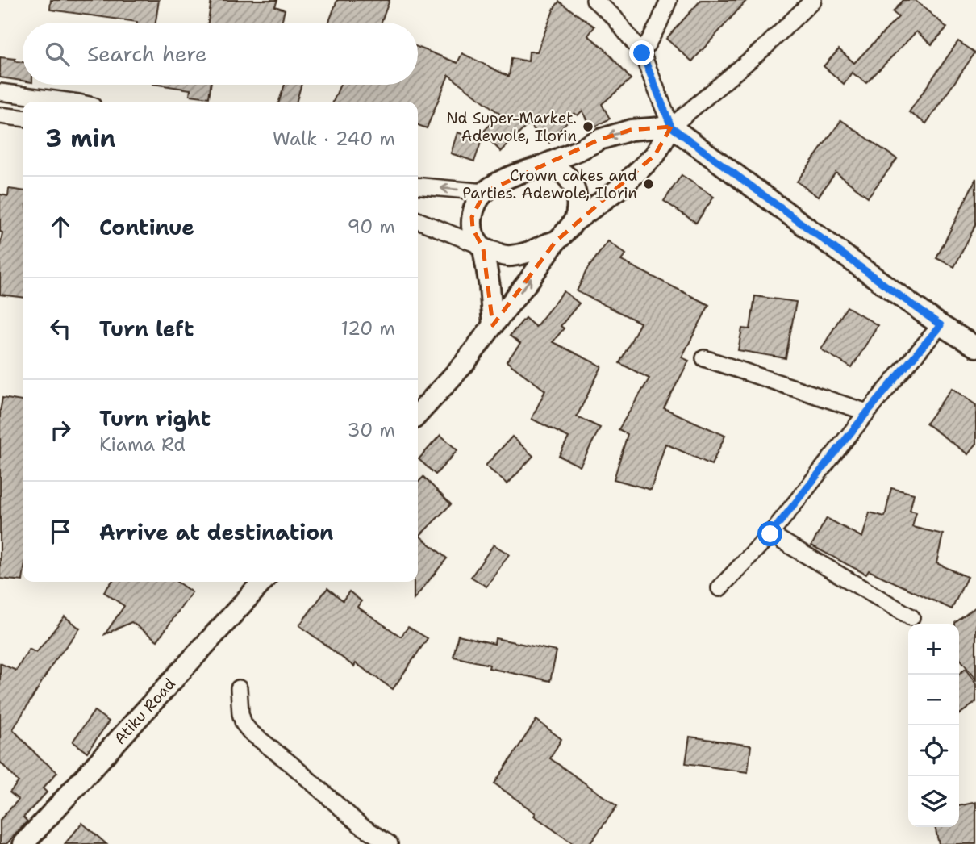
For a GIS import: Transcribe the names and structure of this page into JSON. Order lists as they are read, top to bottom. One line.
{"streets":{"street":["Atiku Road"]},"places":["Nd Super-Market. Adewole, Ilorin","Crown cakes and Parties. Adewole, Ilorin"],"page":{"search":"Search here","heading":["3 min","Walk · 240 m"],"list":[["Continue","90 m"],["Turn left","120 m"],["Turn right","Kiama Rd","30 m"],"Arrive at destination"],"map_buttons":["+","−"]}}
